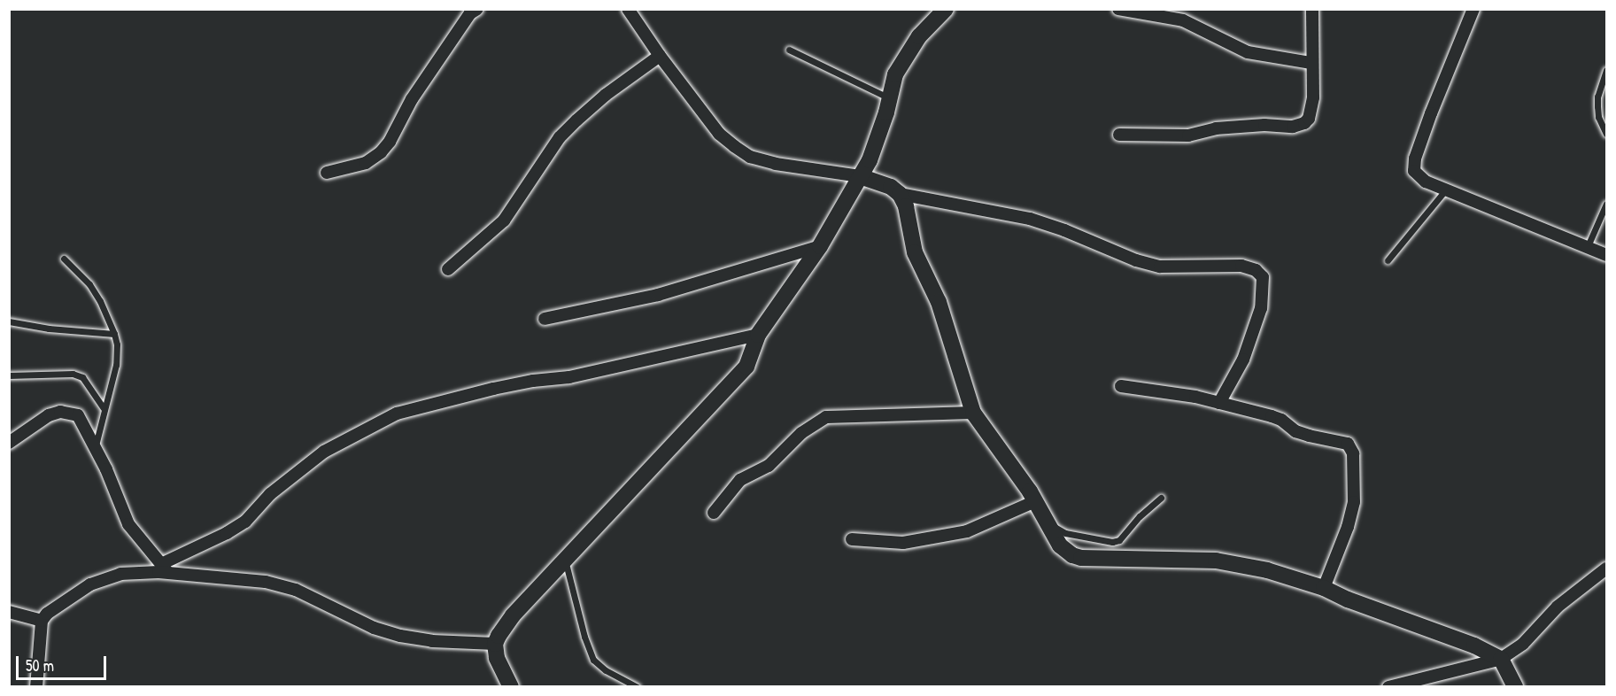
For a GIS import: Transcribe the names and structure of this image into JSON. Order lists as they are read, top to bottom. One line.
{"scale_bar":"50 m"}
